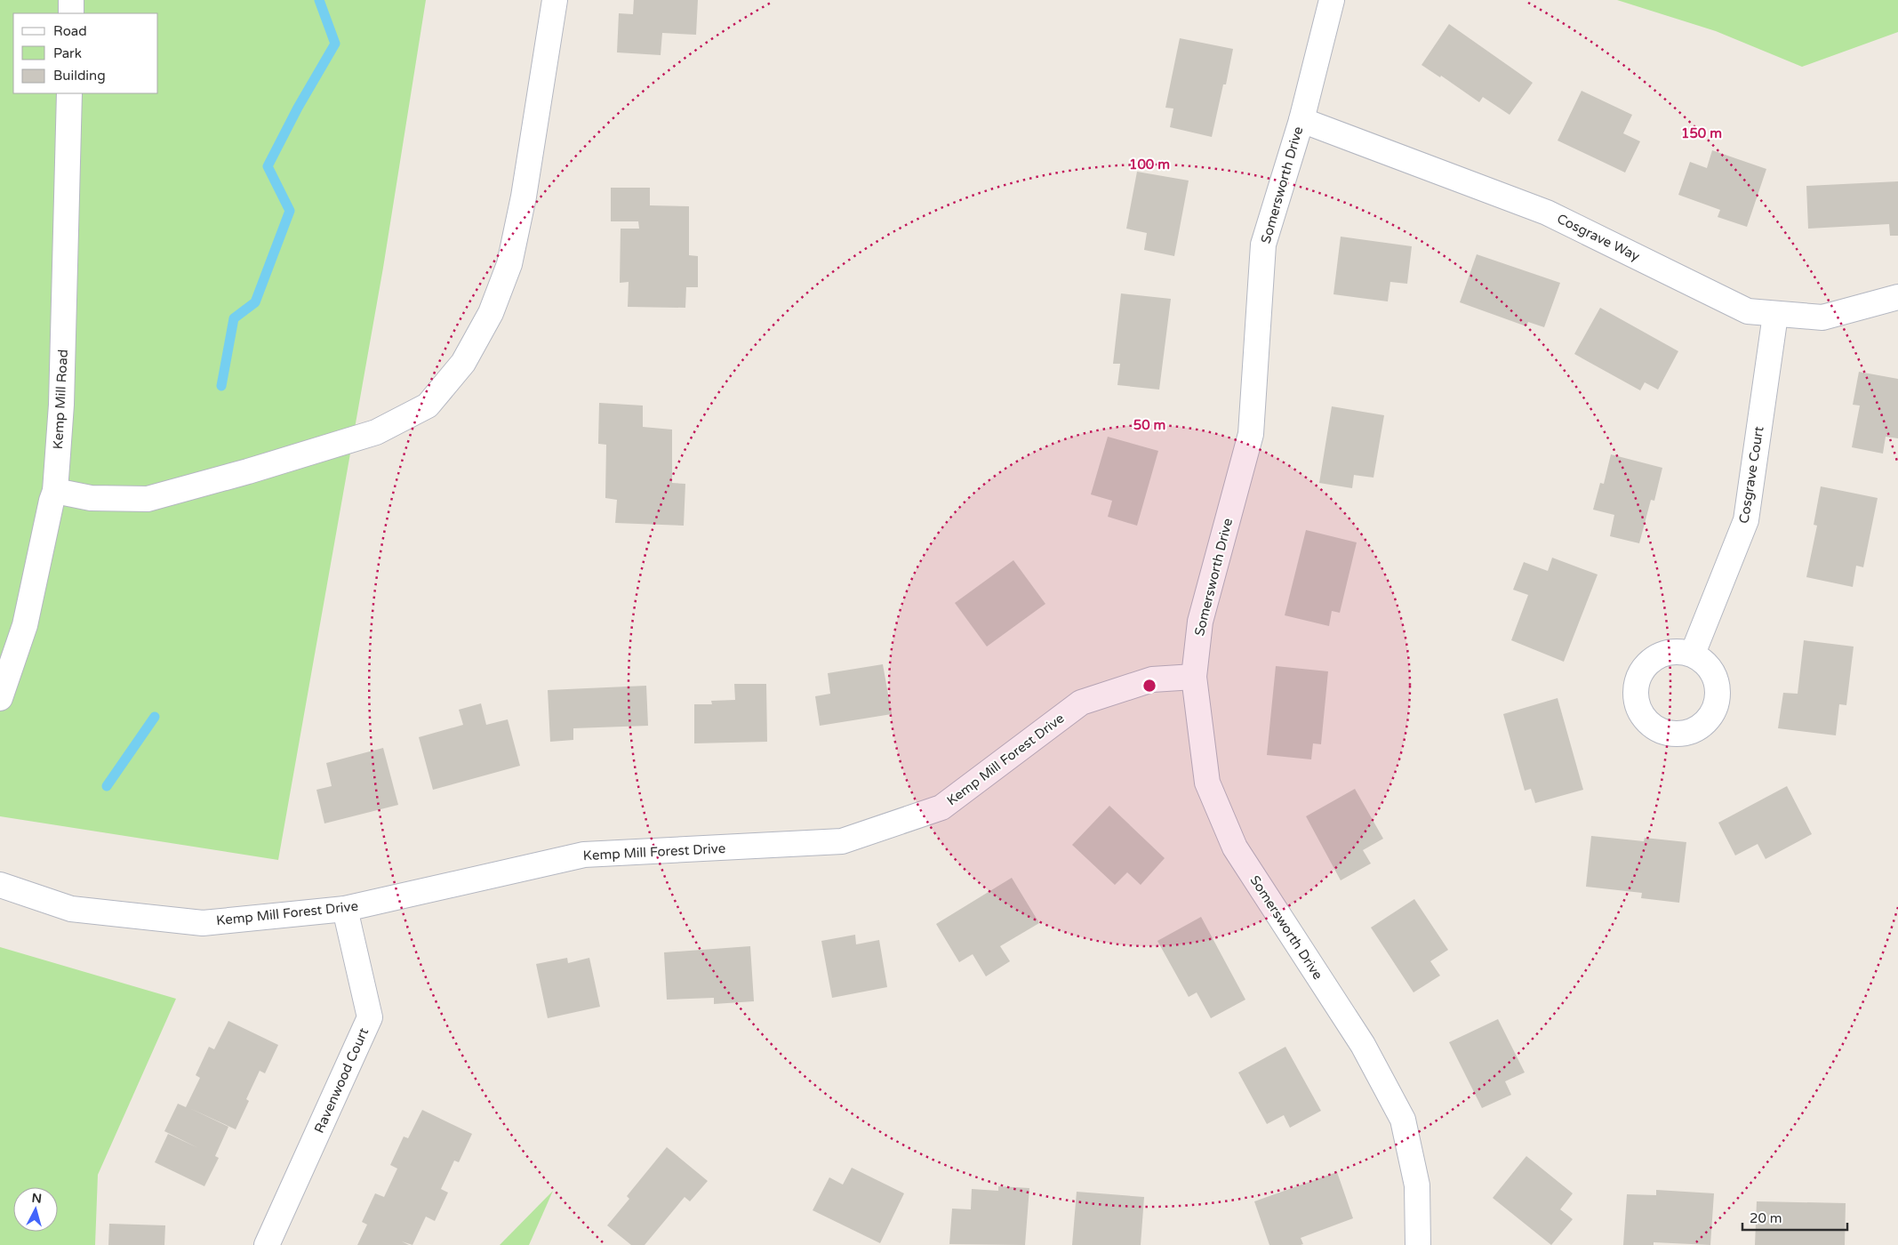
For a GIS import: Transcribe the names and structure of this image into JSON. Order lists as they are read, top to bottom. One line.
{"streets":{"street":["Somersworth Drive","Cosgrave Way","Kemp Mill Road","Cosgrave Court","Kemp Mill Forest Drive","Ravenwood Court"]},"crossings":[["Somersworth Drive","Cosgrave Way"],["Somersworth Drive","Kemp Mill Forest Drive"],["Cosgrave Way","Cosgrave Court"],["Kemp Mill Forest Drive","Ravenwood Court"]],"legend":["Road","Park","Building"],"scale_bar":"20 m","north":"top","rings":["150 m","100 m","50 m"]}
